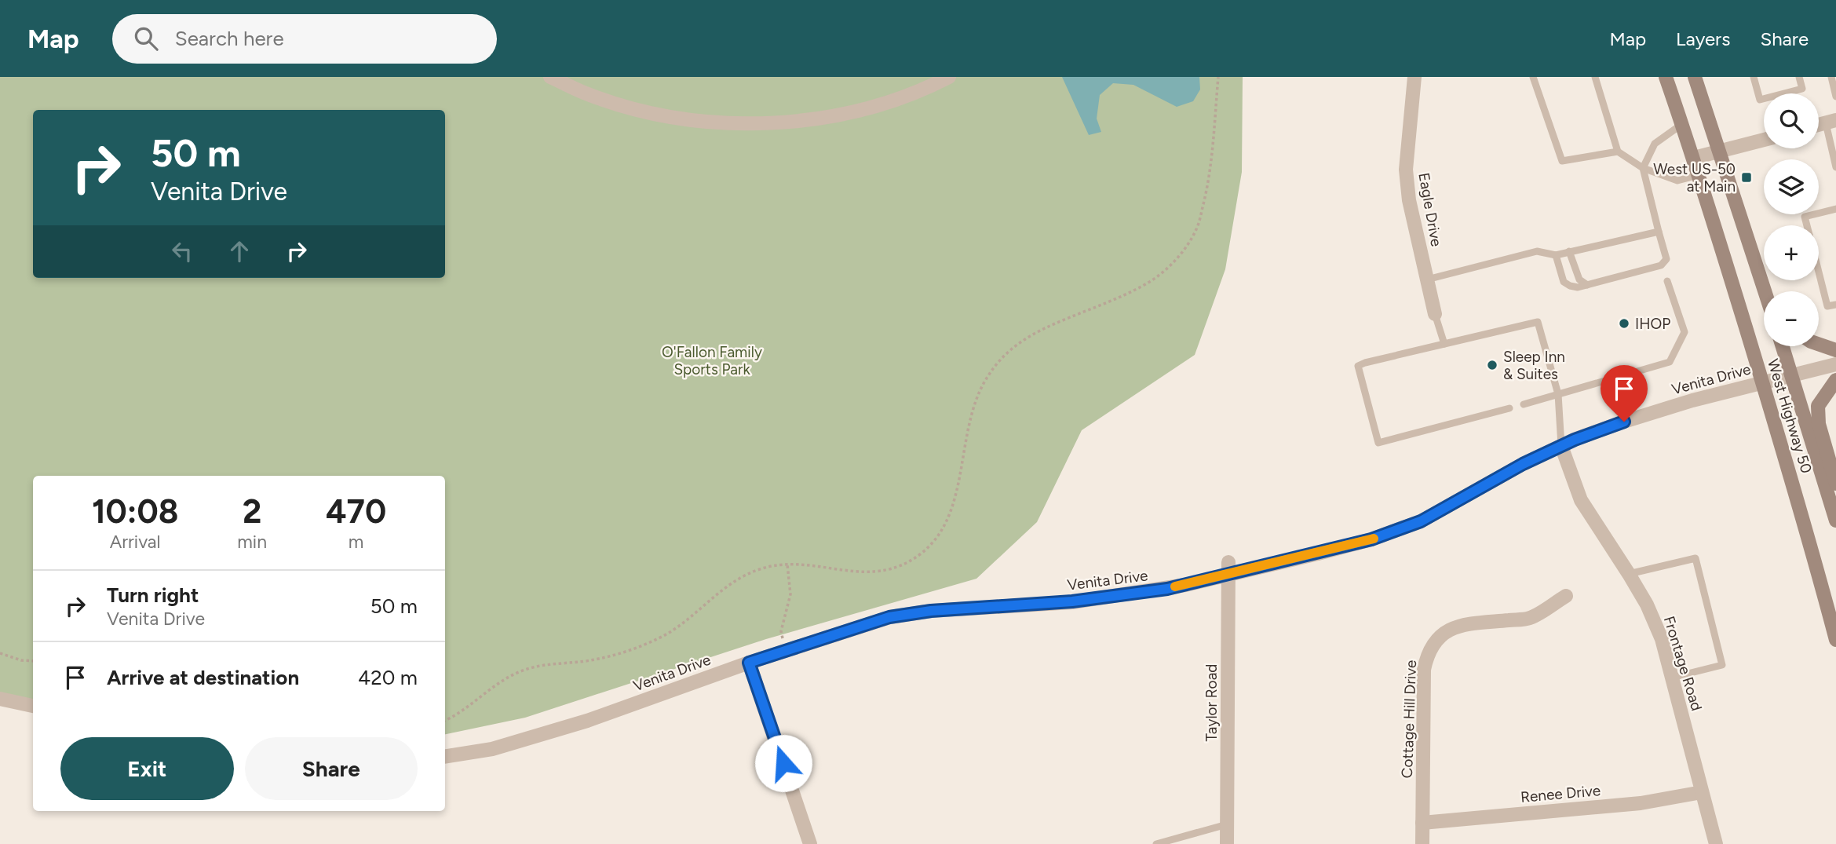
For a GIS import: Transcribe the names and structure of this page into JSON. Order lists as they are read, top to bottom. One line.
{"streets":{"main road":["West Highway 50"],"street":["Eagle Drive","Venita Drive","Frontage Road","Taylor Road","Cottage Hill Drive","Renee Drive"]},"crossings":[["Venita Drive","West Highway 50"],["Venita Drive","Frontage Road"],["Frontage Road","Renee Drive"],["Cottage Hill Drive","Renee Drive"]],"parks":["O'Fallon Family Sports Park"],"places":{"transit":["West US-50 at Main"],"other":["IHOP","Sleep Inn & Suites"]},"page":{"header":"Map","search":"Search here","nav":["Map","Layers","Share"],"map_buttons":["+","−"],"turn":["50 m","Venita Drive"],"eta":["10:08","Arrival","2","min","470","m"],"list":[{"name":"Turn right","note":"Venita Drive","value":"50 m"},{"name":"Arrive at destination","value":"420 m"}],"buttons":["Exit","Share"]}}
